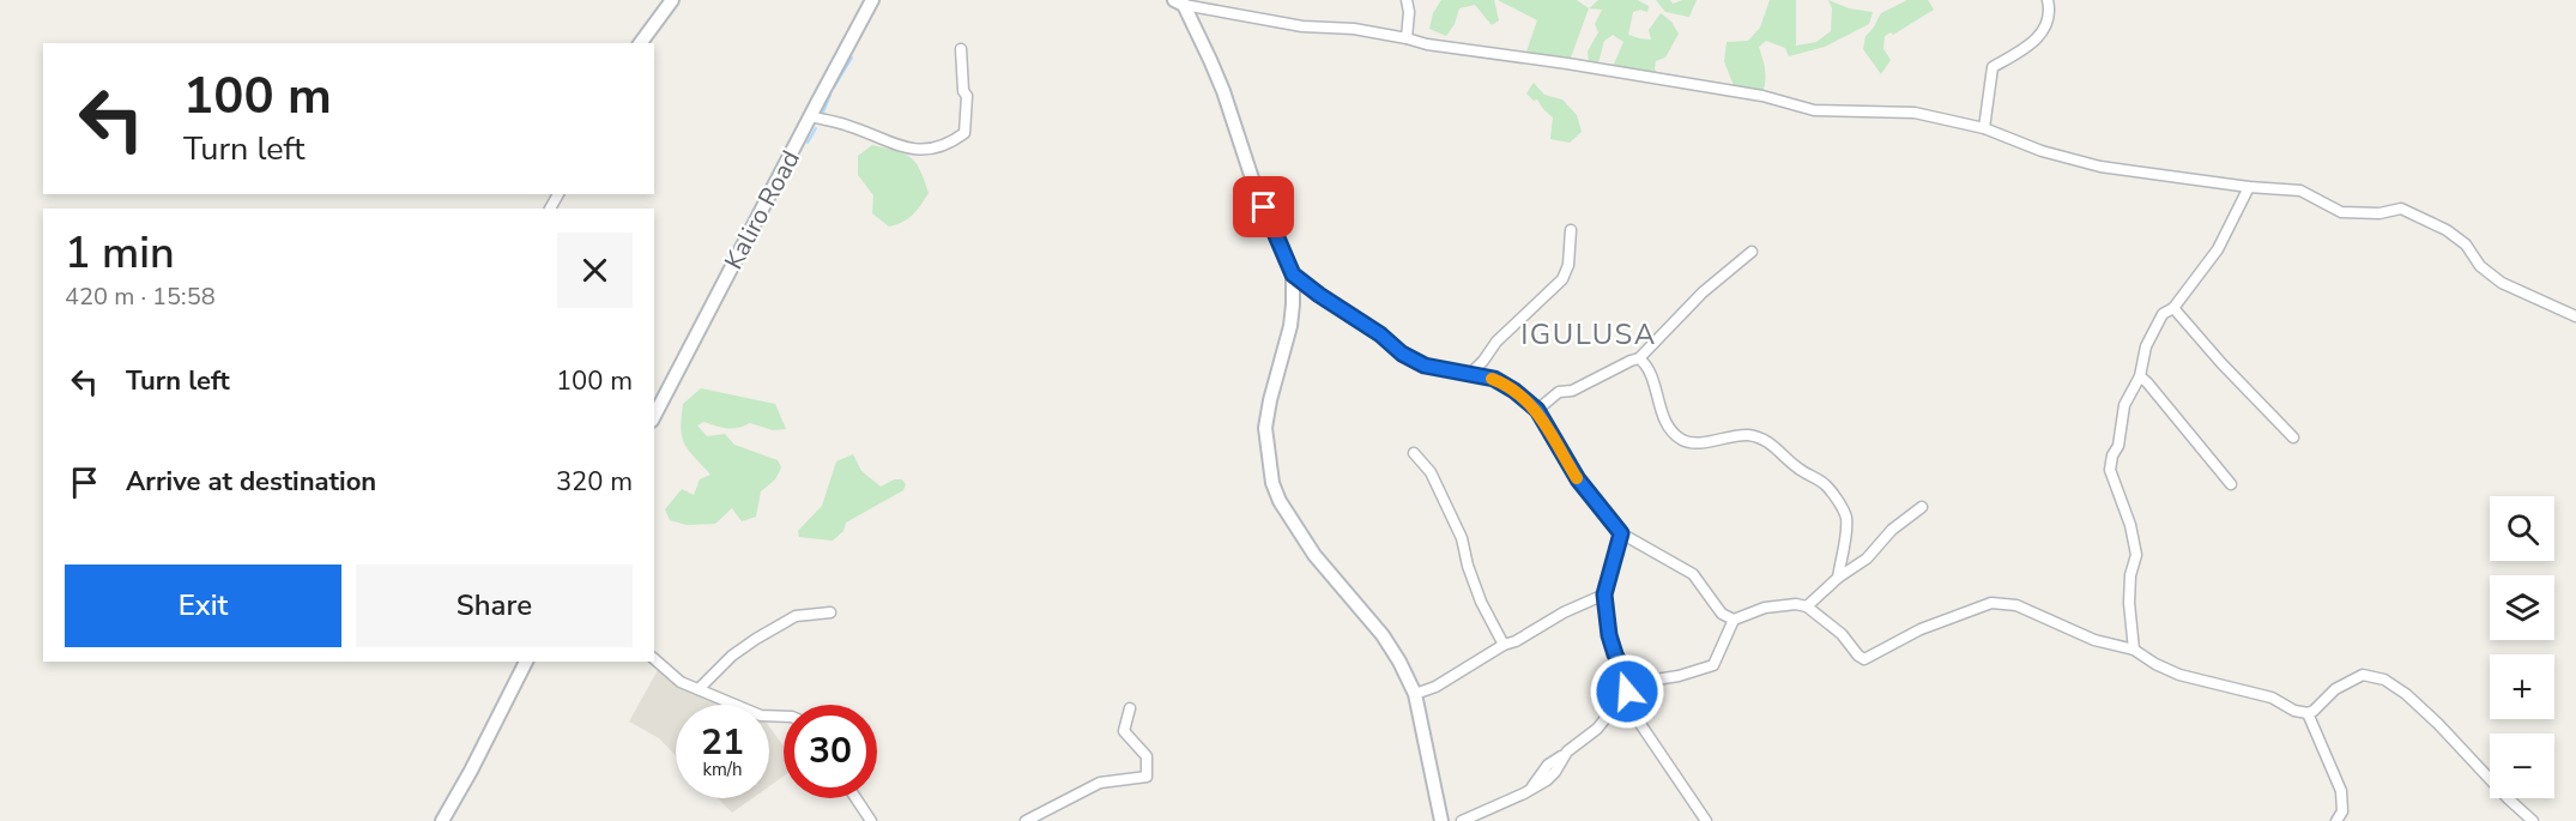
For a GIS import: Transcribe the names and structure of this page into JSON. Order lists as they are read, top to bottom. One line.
{"streets":{"street":["Kaliro Road"]},"districts":["IGULUSA"],"page":{"turn":["100 m","Turn left"],"heading":["1 min","420 m · 15:58"],"list":[{"name":"Turn left","value":"100 m"},{"name":"Arrive at destination","value":"320 m"}],"map_buttons":["+","−"],"buttons":["Exit","Share"],"speed":"21 km/h","limit":"30"}}
